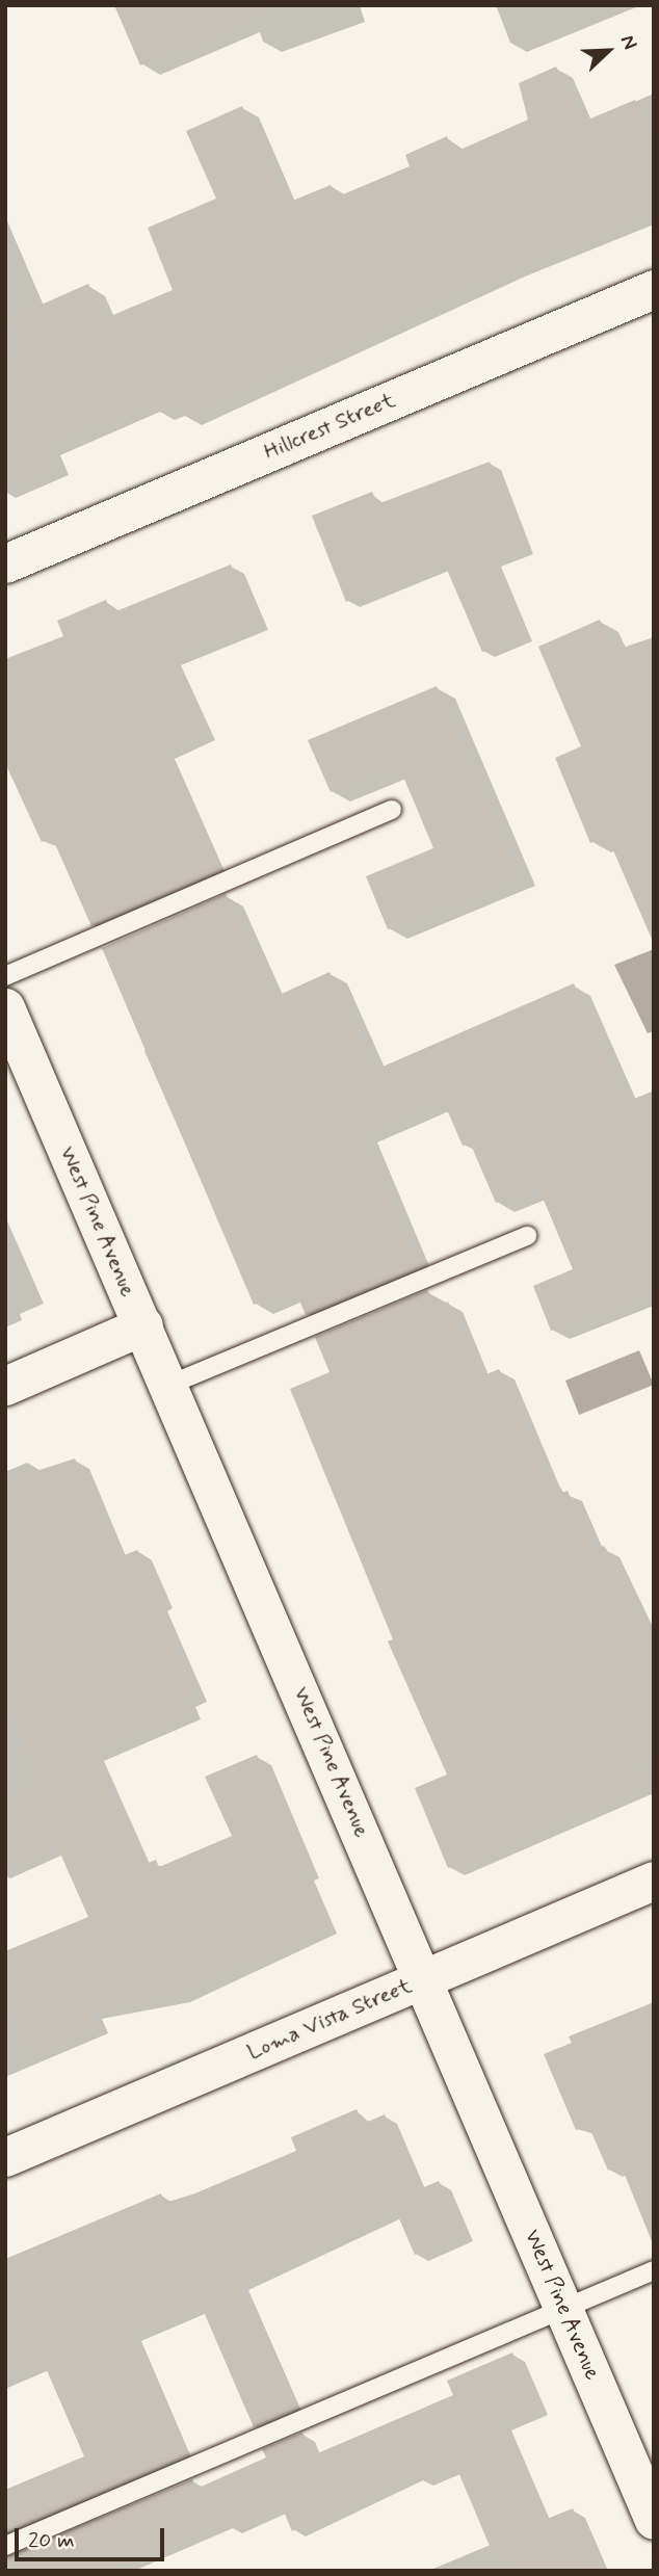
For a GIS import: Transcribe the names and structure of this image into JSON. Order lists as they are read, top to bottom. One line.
{"streets":{"street":["Hillcrest Street","West Pine Avenue","Loma Vista Street"]},"crossings":[["West Pine Avenue","Loma Vista Street"]],"scale_bar":"20 m","north":"top right"}
